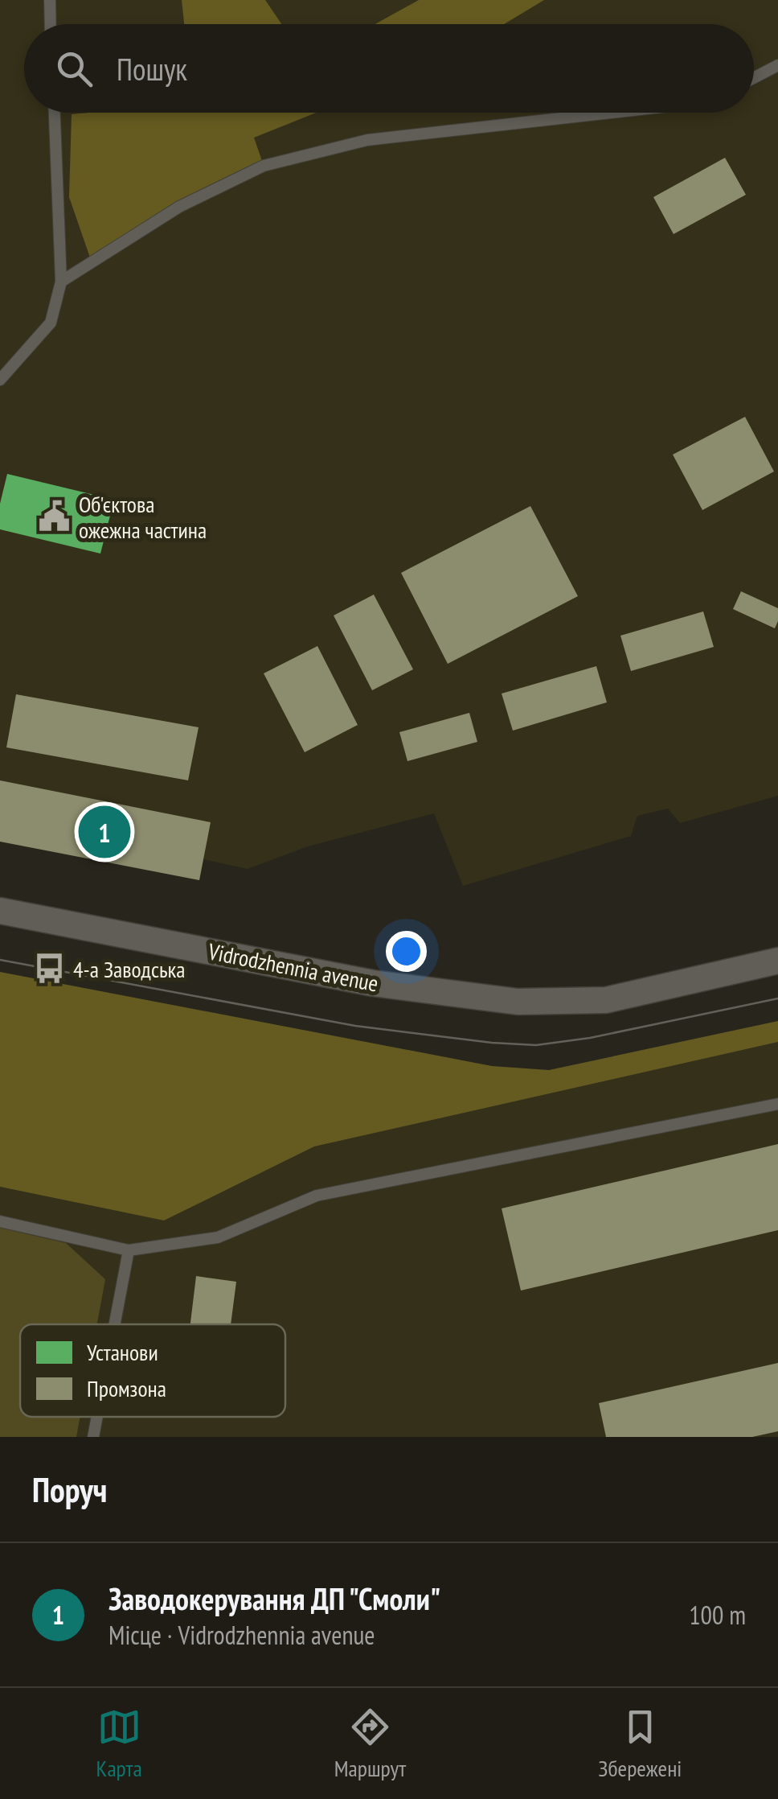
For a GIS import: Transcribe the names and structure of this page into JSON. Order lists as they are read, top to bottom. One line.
{"streets":{"street":["Vidrodzhennia avenue"]},"places":{"public building":["Об'єктова ожежна частина"],"bus stop":["4-а Заводська"]},"legend":["Установи","Промзона"],"page":{"search":"Пошук","pins":"1","heading":"Поруч","list":[{"mark":"1","name":"Заводокерування ДП \"Смоли\"","note":"Місце · Vidrodzhennia avenue","value":"100 m"}],"nav":["Карта","Маршрут","Збережені"]}}
